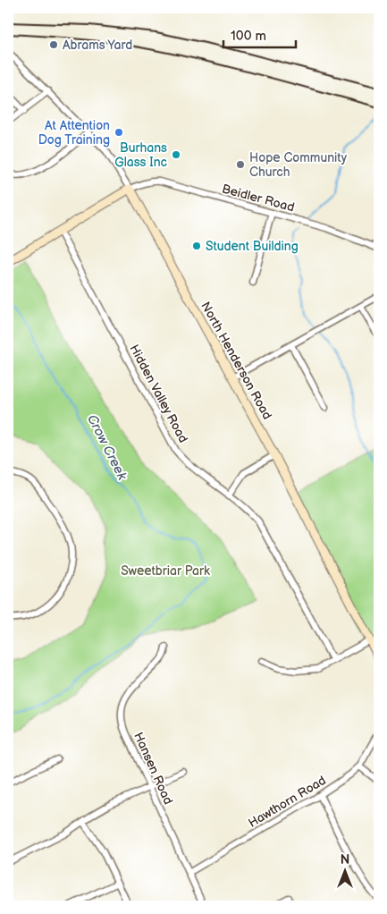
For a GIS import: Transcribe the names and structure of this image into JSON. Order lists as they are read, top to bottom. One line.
{"streets":{"street":["Beidler Road","North Henderson Road","Hidden Valley Road","Hansen Road","Hawthorn Road"]},"crossings":[["Beidler Road","North Henderson Road"],["Hansen Road","Hawthorn Road"]],"water":["Crow Creek"],"parks":["Sweetbriar Park"],"places":["Abrams Yard","At Attention Dog Training","Burhans Glass Inc","Hope Community Church","Student Building"],"scale_bar":"100 m","north":"top"}
